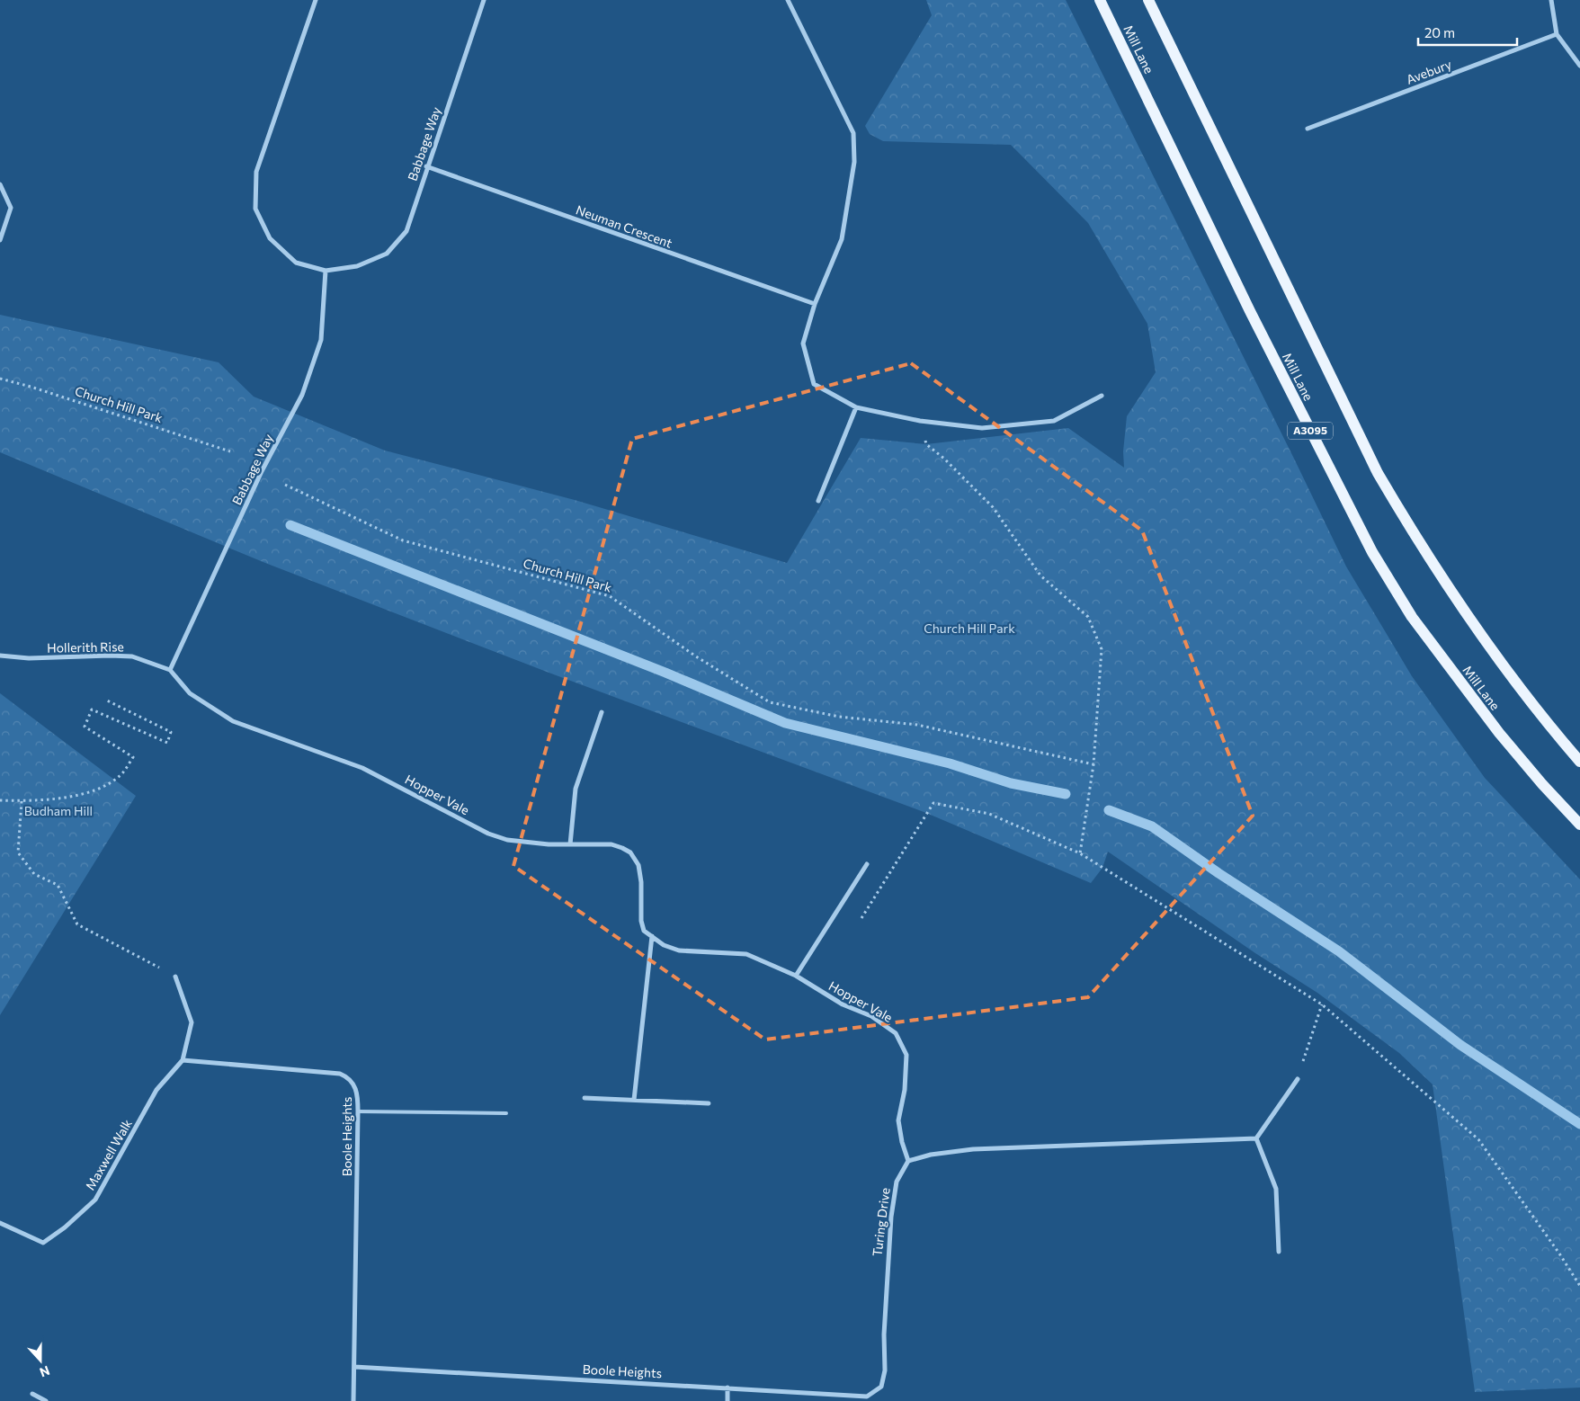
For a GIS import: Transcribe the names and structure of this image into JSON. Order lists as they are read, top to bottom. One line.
{"streets":{"main road":["Mill Lane","A3095"],"street":["Avebury","Babbage Way","Neuman Crescent","Hollerith Rise","Hopper Vale","Boole Heights","Maxwell Walk","Turing Drive"],"path":["Church Hill Park"]},"crossings":[["Babbage Way","Neuman Crescent"],["Babbage Way","Hollerith Rise"],["Babbage Way","Hopper Vale"],["Hollerith Rise","Hopper Vale"],["Hopper Vale","Turing Drive"],["Boole Heights","Maxwell Walk"],["Boole Heights","Turing Drive"]],"parks":["Church Hill Park","Budham Hill"],"scale_bar":"20 m","north":"bottom"}
